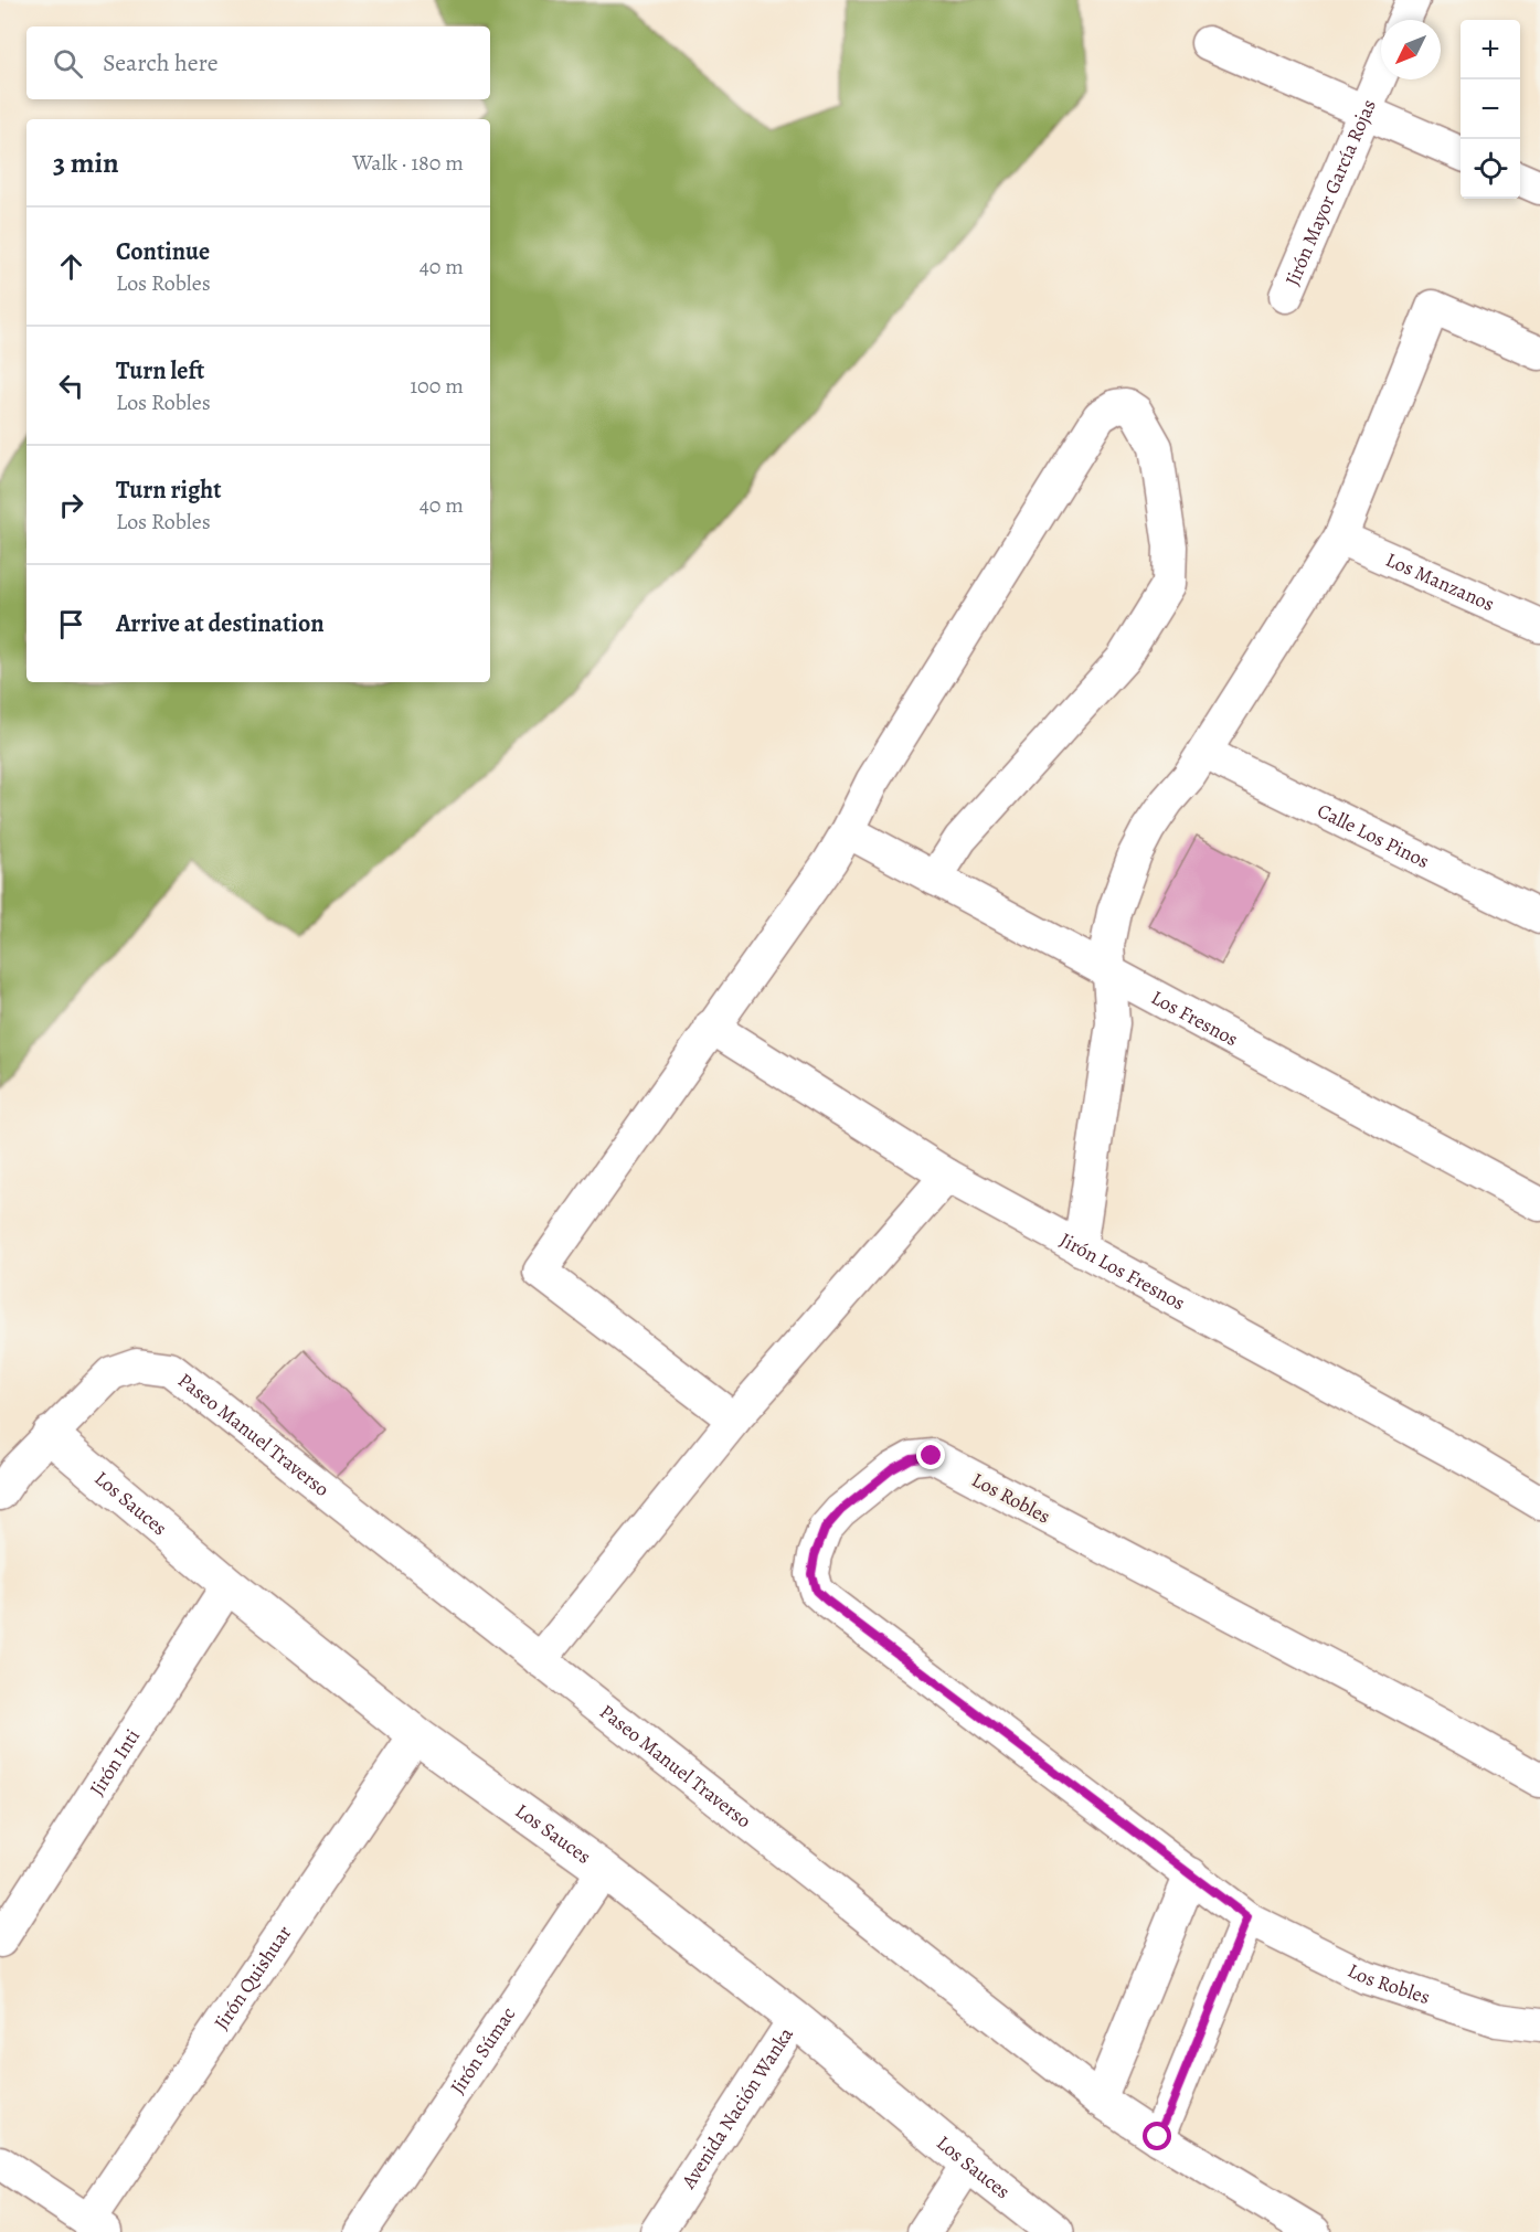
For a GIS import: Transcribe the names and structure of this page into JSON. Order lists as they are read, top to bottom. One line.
{"streets":{"street":["Jirón Mayor García Rojas","Los Manzanos","Calle Los Pinos","Los Fresnos","Jirón Los Fresnos","Paseo Manuel Traverso","Los Robles","Los Sauces","Jirón Inti","Jirón Quishuar","Jirón Súmac","Avenida Nación Wanka"]},"crossings":[["Paseo Manuel Traverso","Los Sauces"],["Los Sauces","Jirón Inti"],["Los Sauces","Jirón Quishuar"],["Los Sauces","Jirón Súmac"],["Los Sauces","Avenida Nación Wanka"]],"north":"bottom left","page":{"map_buttons":["+","−"],"search":"Search here","heading":["3 min","Walk · 180 m"],"list":[["Continue","Los Robles","40 m"],["Turn left","Los Robles","100 m"],["Turn right","Los Robles","40 m"],"Arrive at destination"]}}
